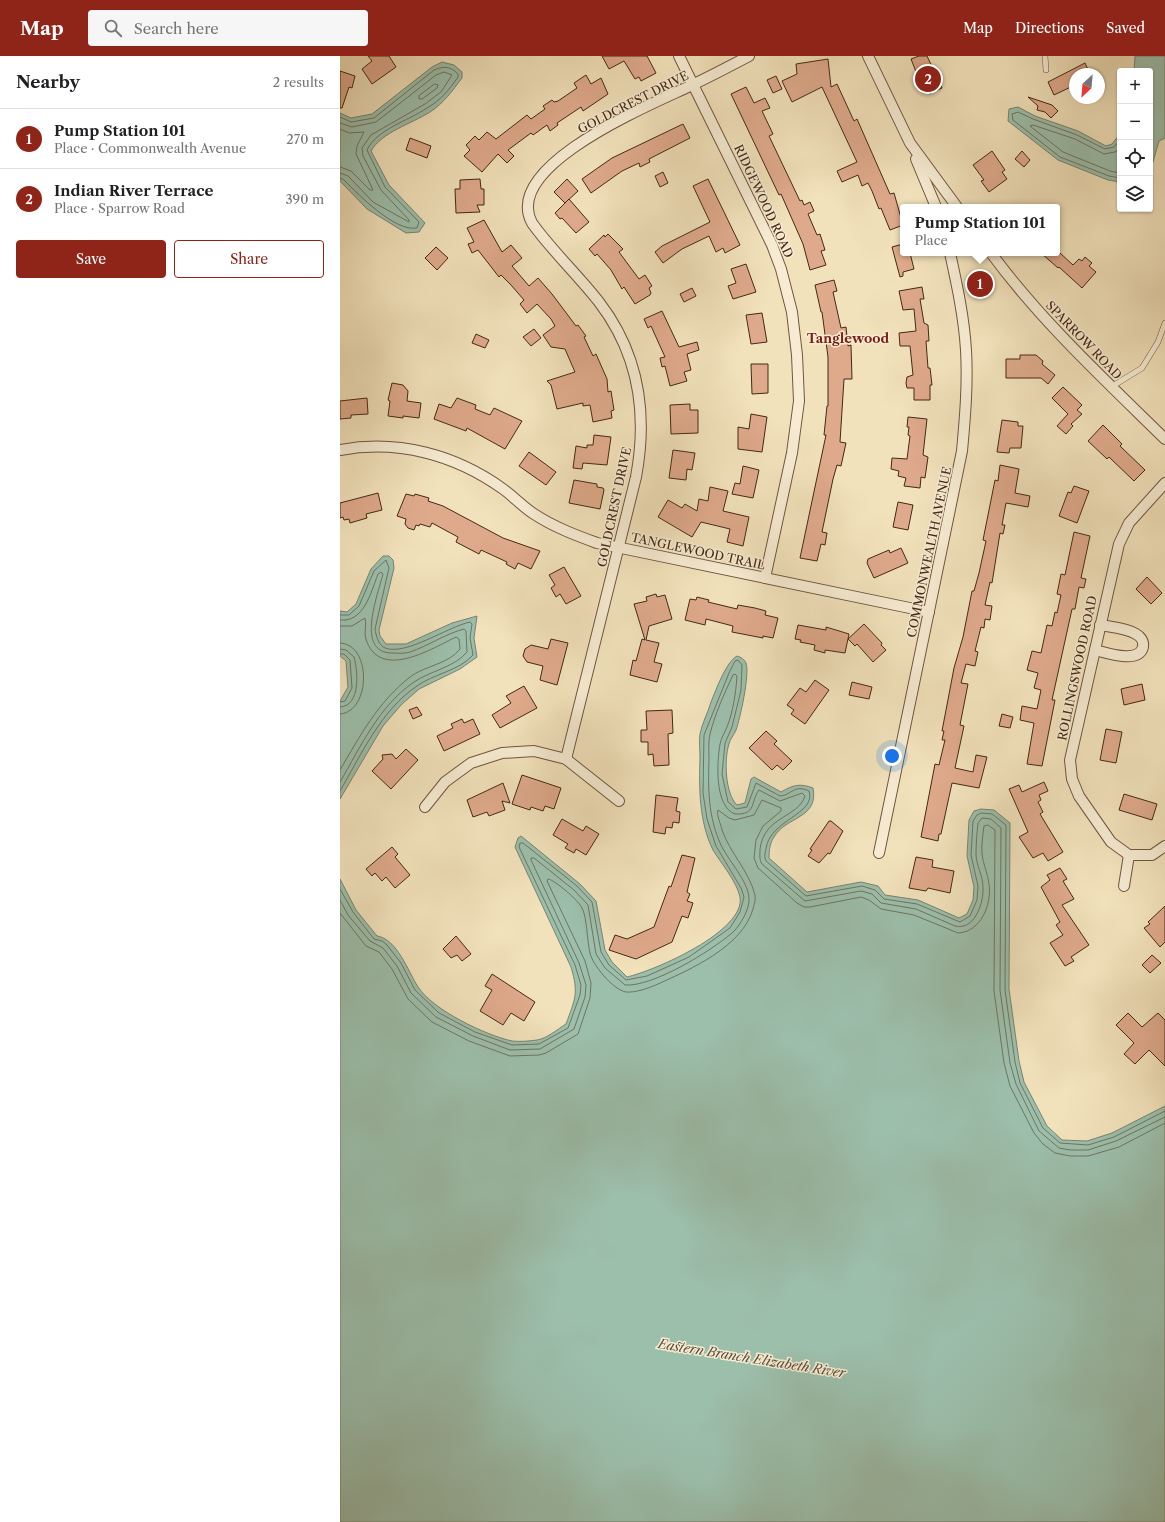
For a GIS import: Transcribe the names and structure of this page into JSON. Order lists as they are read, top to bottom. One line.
{"streets":{"street":["GOLDCREST DRIVE","RIDGEWOOD ROAD","SPARROW ROAD","TANGLEWOOD TRAIL","COMMONWEALTH AVENUE","ROLLINGSWOOD ROAD"]},"crossings":[["GOLDCREST DRIVE","RIDGEWOOD ROAD"],["GOLDCREST DRIVE","TANGLEWOOD TRAIL"],["RIDGEWOOD ROAD","TANGLEWOOD TRAIL"],["TANGLEWOOD TRAIL","COMMONWEALTH AVENUE"]],"districts":["Tanglewood"],"water":["Eastern Branch Elizabeth River"],"north":"bottom left","page":{"header":"Map","search":"Search here","nav":["Map","Directions","Saved"],"heading":["Nearby","2 results"],"pins":["2","1"],"map_buttons":["+","−"],"list":[{"mark":"1","name":"Pump Station 101","note":"Place · Commonwealth Avenue","value":"270 m"},{"mark":"2","name":"Indian River Terrace","note":"Place · Sparrow Road","value":"390 m"}],"popup":["Pump Station 101","Place"],"buttons":["Save","Share"]}}
